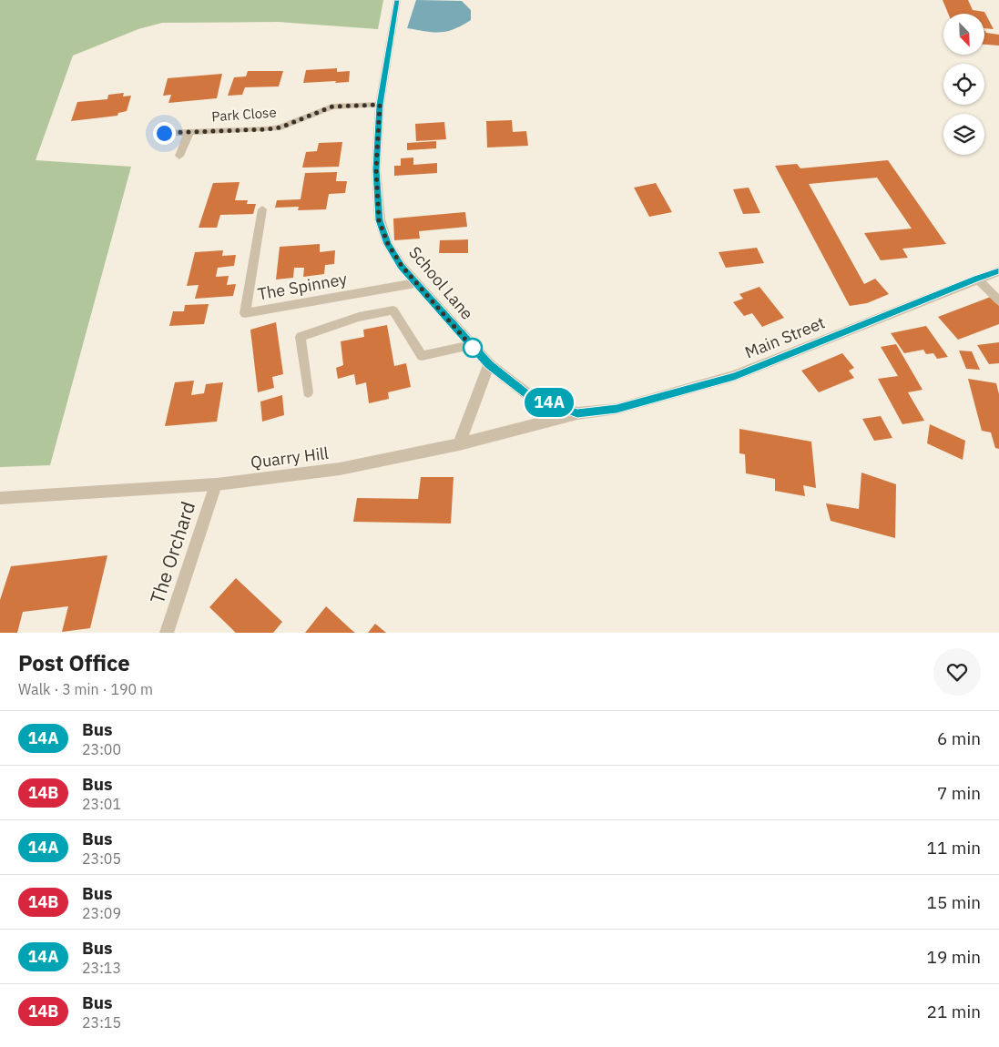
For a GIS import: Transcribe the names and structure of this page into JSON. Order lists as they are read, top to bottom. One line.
{"streets":{"street":["Park Close","School Lane","The Spinney","Main Street","Quarry Hill","The Orchard"]},"crossings":[["Park Close","School Lane"],["School Lane","The Spinney"],["School Lane","Main Street"],["School Lane","Quarry Hill"],["Main Street","Quarry Hill"],["Quarry Hill","The Orchard"]],"lines":["bus line 14A"],"north":"bottom right","page":{"on_map":"14A","heading":["Post Office","Walk · 3 min · 190 m"],"list":[{"mark":"14A","name":"Bus","note":"23:00","value":"6 min"},{"mark":"14B","name":"Bus","note":"23:01","value":"7 min"},{"mark":"14A","name":"Bus","note":"23:05","value":"11 min"},{"mark":"14B","name":"Bus","note":"23:09","value":"15 min"},{"mark":"14A","name":"Bus","note":"23:13","value":"19 min"},{"mark":"14B","name":"Bus","note":"23:15","value":"21 min"}]}}
